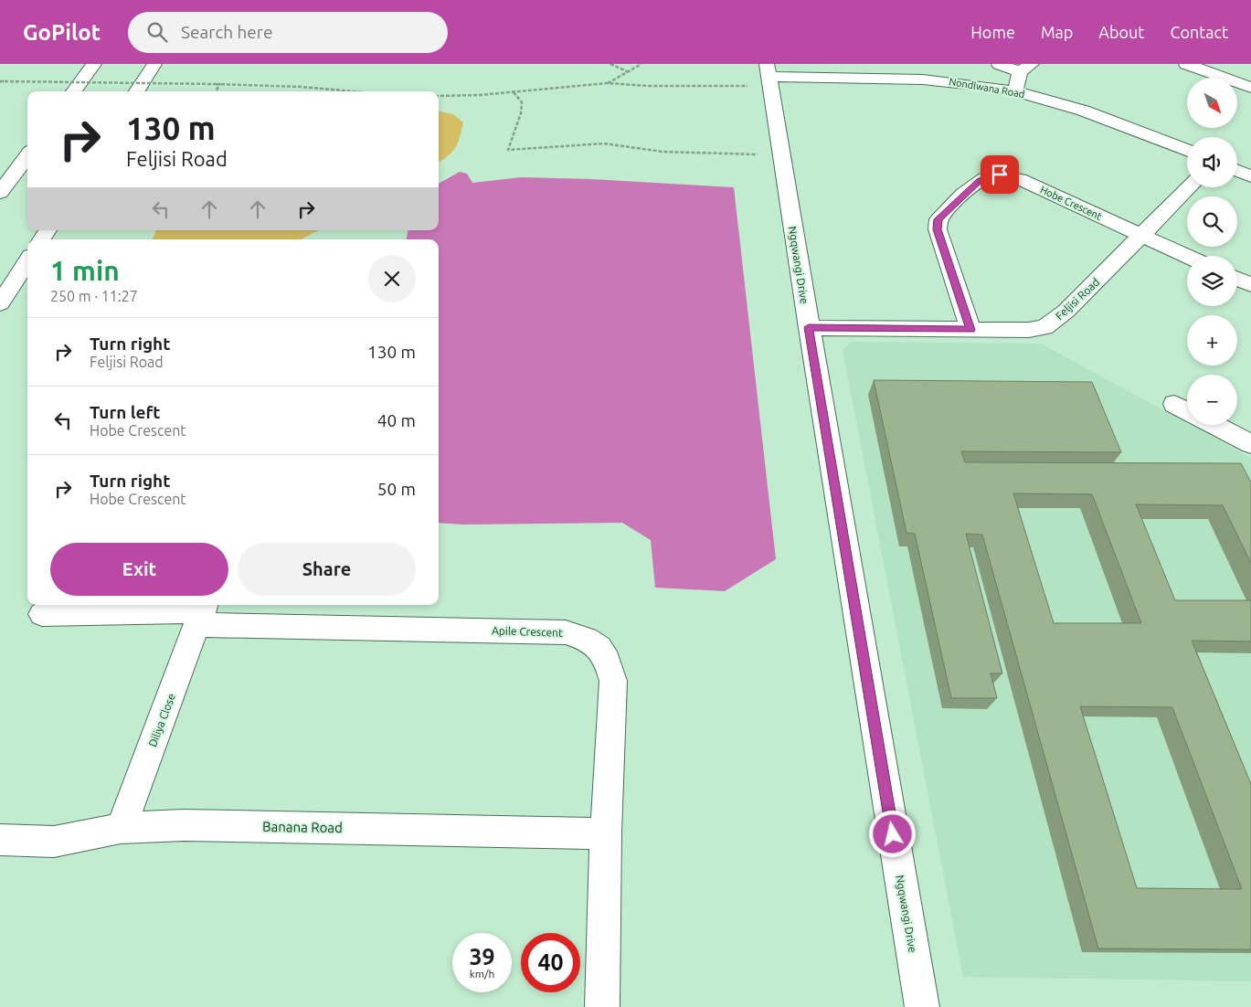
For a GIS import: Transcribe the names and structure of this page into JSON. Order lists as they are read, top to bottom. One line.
{"streets":{"main road":["Nondlwana Road","Hobe Crescent","Ngqwangi Drive","Feljisi Road","Apile Crescent","Diliya Close","Banana Road"]},"crossings":[["Nondlwana Road","Ngqwangi Drive"],["Hobe Crescent","Feljisi Road"],["Ngqwangi Drive","Feljisi Road"],["Apile Crescent","Diliya Close"],["Apile Crescent","Banana Road"],["Diliya Close","Banana Road"]],"north":"bottom right","page":{"header":"GoPilot","search":"Search here","nav":["Home","Map","About","Contact"],"map_buttons":["+","−"],"turn":["130 m","Feljisi Road"],"heading":["1 min","250 m · 11:27"],"list":[{"name":"Turn right","note":"Feljisi Road","value":"130 m"},{"name":"Turn left","note":"Hobe Crescent","value":"40 m"},{"name":"Turn right","note":"Hobe Crescent","value":"50 m"}],"buttons":["Exit","Share"],"speed":"39 km/h","limit":"40"}}
